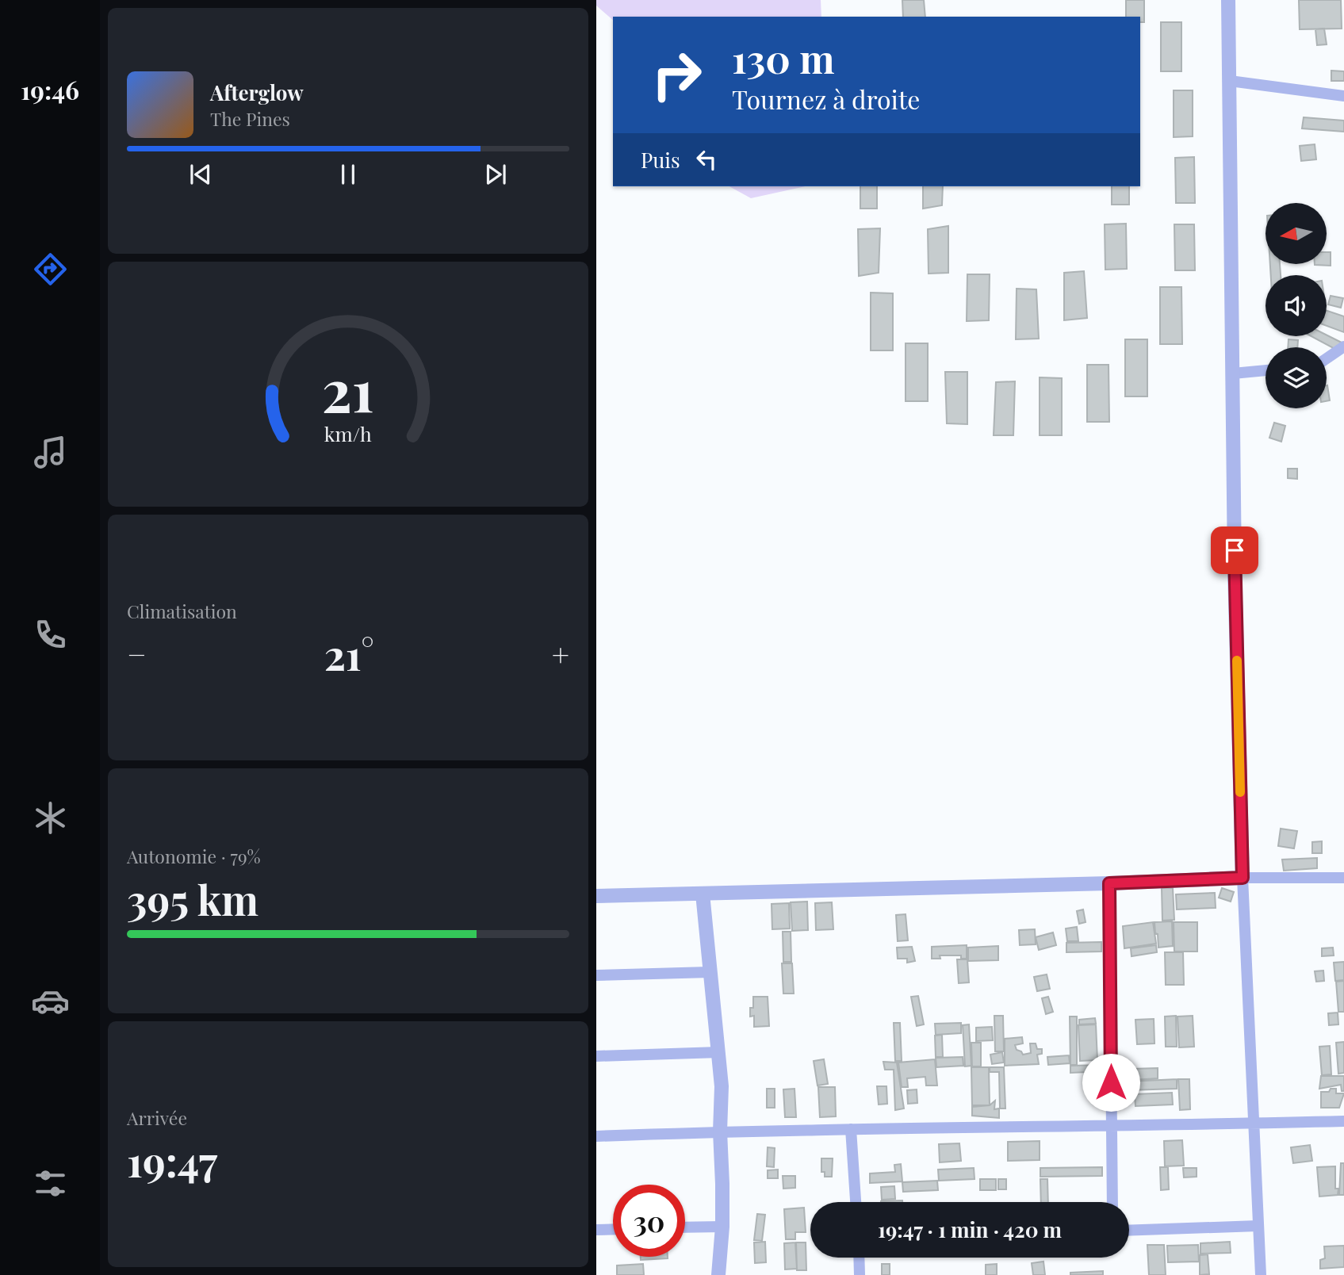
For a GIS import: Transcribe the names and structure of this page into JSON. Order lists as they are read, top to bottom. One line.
{"north":"left","page":{"tabs":"19:46","turn":["130 m","Tournez à droite"],"song":["Afterglow","The Pines"],"then":"Puis","tile":["Climatisation",["Autonomie · 79%","395 km"],["Arrivée","19:47"]],"heat":["−","21°","+"],"limit":"30","trip":"19:47 · 1 min · 420 m","gauge":["21","km/h"]}}
